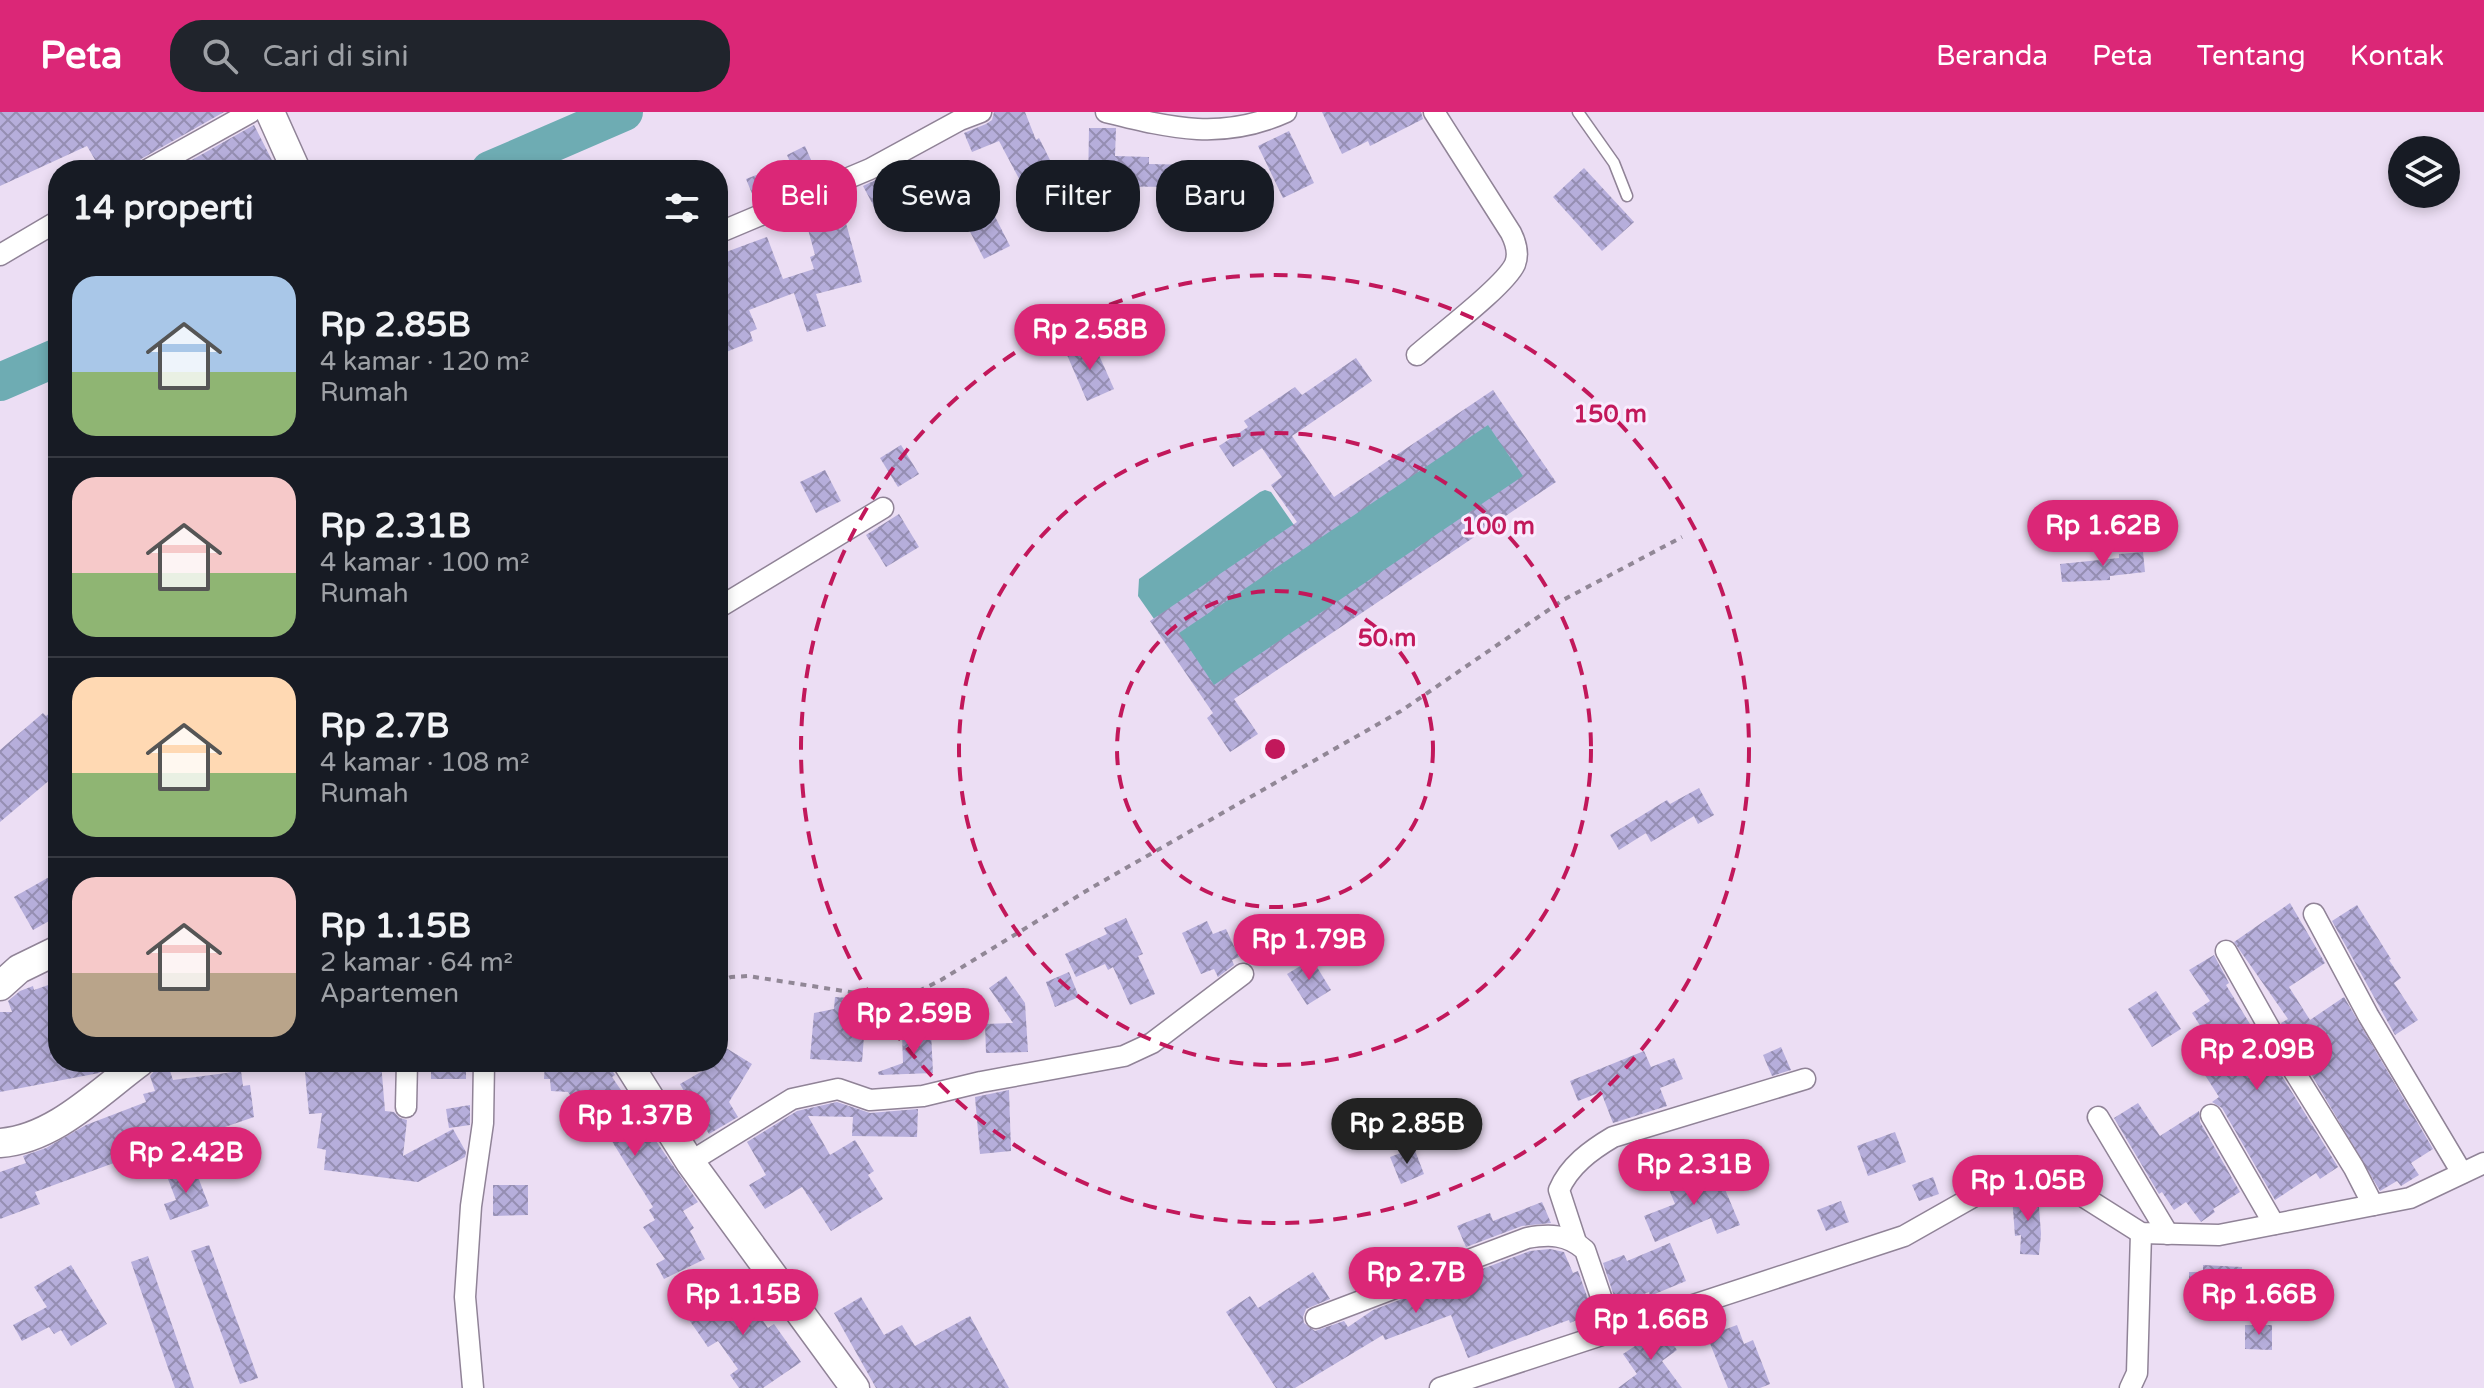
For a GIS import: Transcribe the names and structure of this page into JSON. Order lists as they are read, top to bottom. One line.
{"page":{"header":"Peta","search":"Cari di sini","nav":["Beranda","Peta","Tentang","Kontak"],"chip":["Beli","Sewa","Filter","Baru"],"heading":"14 properti","list":[{"name":"Rp 2.85B","note":"4 kamar · 120 m² · Rumah"},{"name":"Rp 2.31B","note":"4 kamar · 100 m² · Rumah"},{"name":"Rp 2.7B","note":"4 kamar · 108 m² · Rumah"},{"name":"Rp 1.15B","note":"2 kamar · 64 m² · Apartemen"}],"price":["Rp 2.58B","Rp 1.62B","Rp 1.79B","Rp 2.59B","Rp 2.09B","Rp 1.37B","Rp 2.85B","Rp 2.42B","Rp 2.31B","Rp 1.05B","Rp 2.7B","Rp 1.15B","Rp 1.66B","Rp 1.66B"]},"rings":["150 m","100 m","50 m"]}
